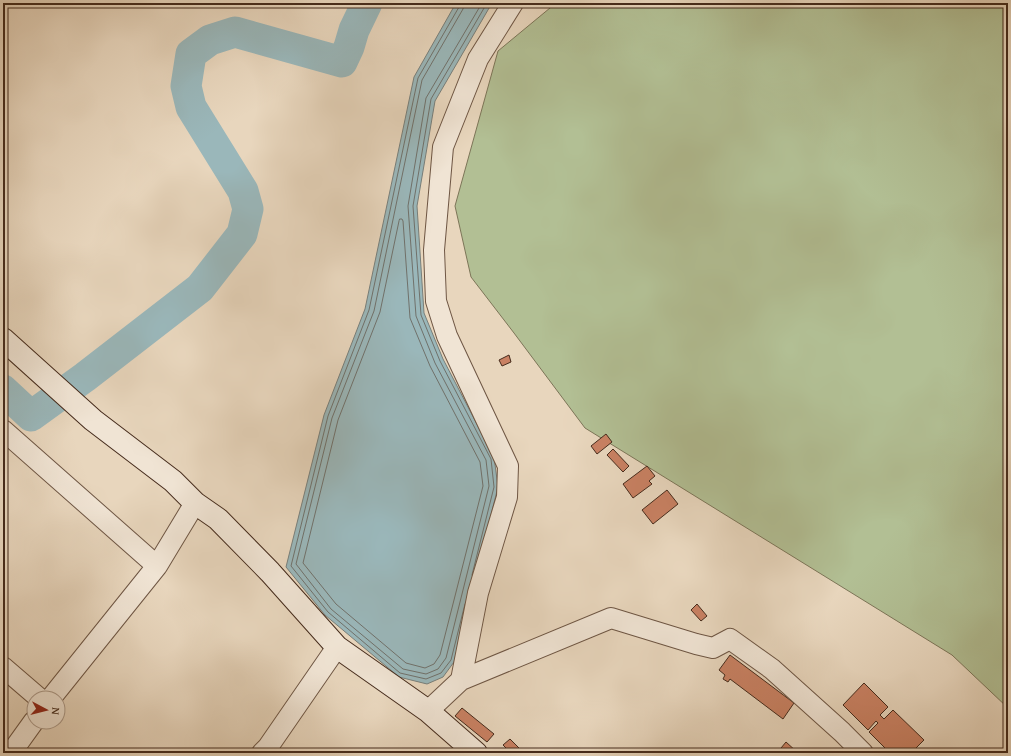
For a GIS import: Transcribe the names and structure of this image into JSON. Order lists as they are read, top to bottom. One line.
{"north":"right"}
